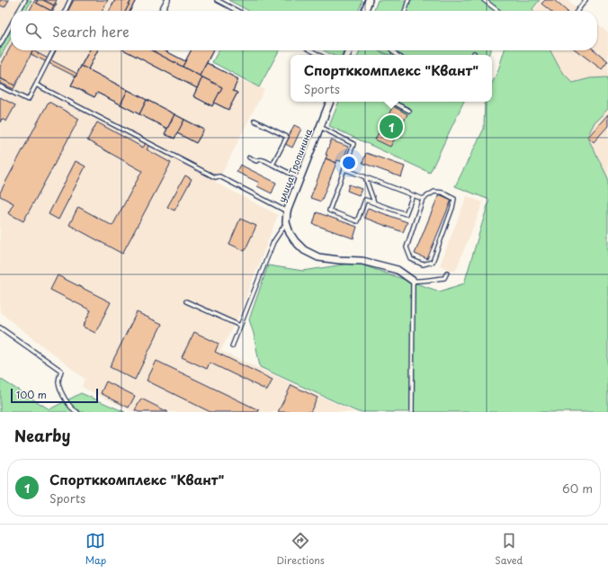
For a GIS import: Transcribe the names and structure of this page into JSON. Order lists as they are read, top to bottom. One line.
{"streets":{"street":["улица Тропинина"]},"scale_bar":"100 m","page":{"search":"Search here","popup":["Спортккомплекс \"Квант\"","Sports"],"pins":"1","scale":"100 m","heading":"Nearby","list":[{"mark":"1","name":"Спортккомплекс \"Квант\"","note":"Sports","value":"60 m"}],"nav":["Map","Directions","Saved"]}}
